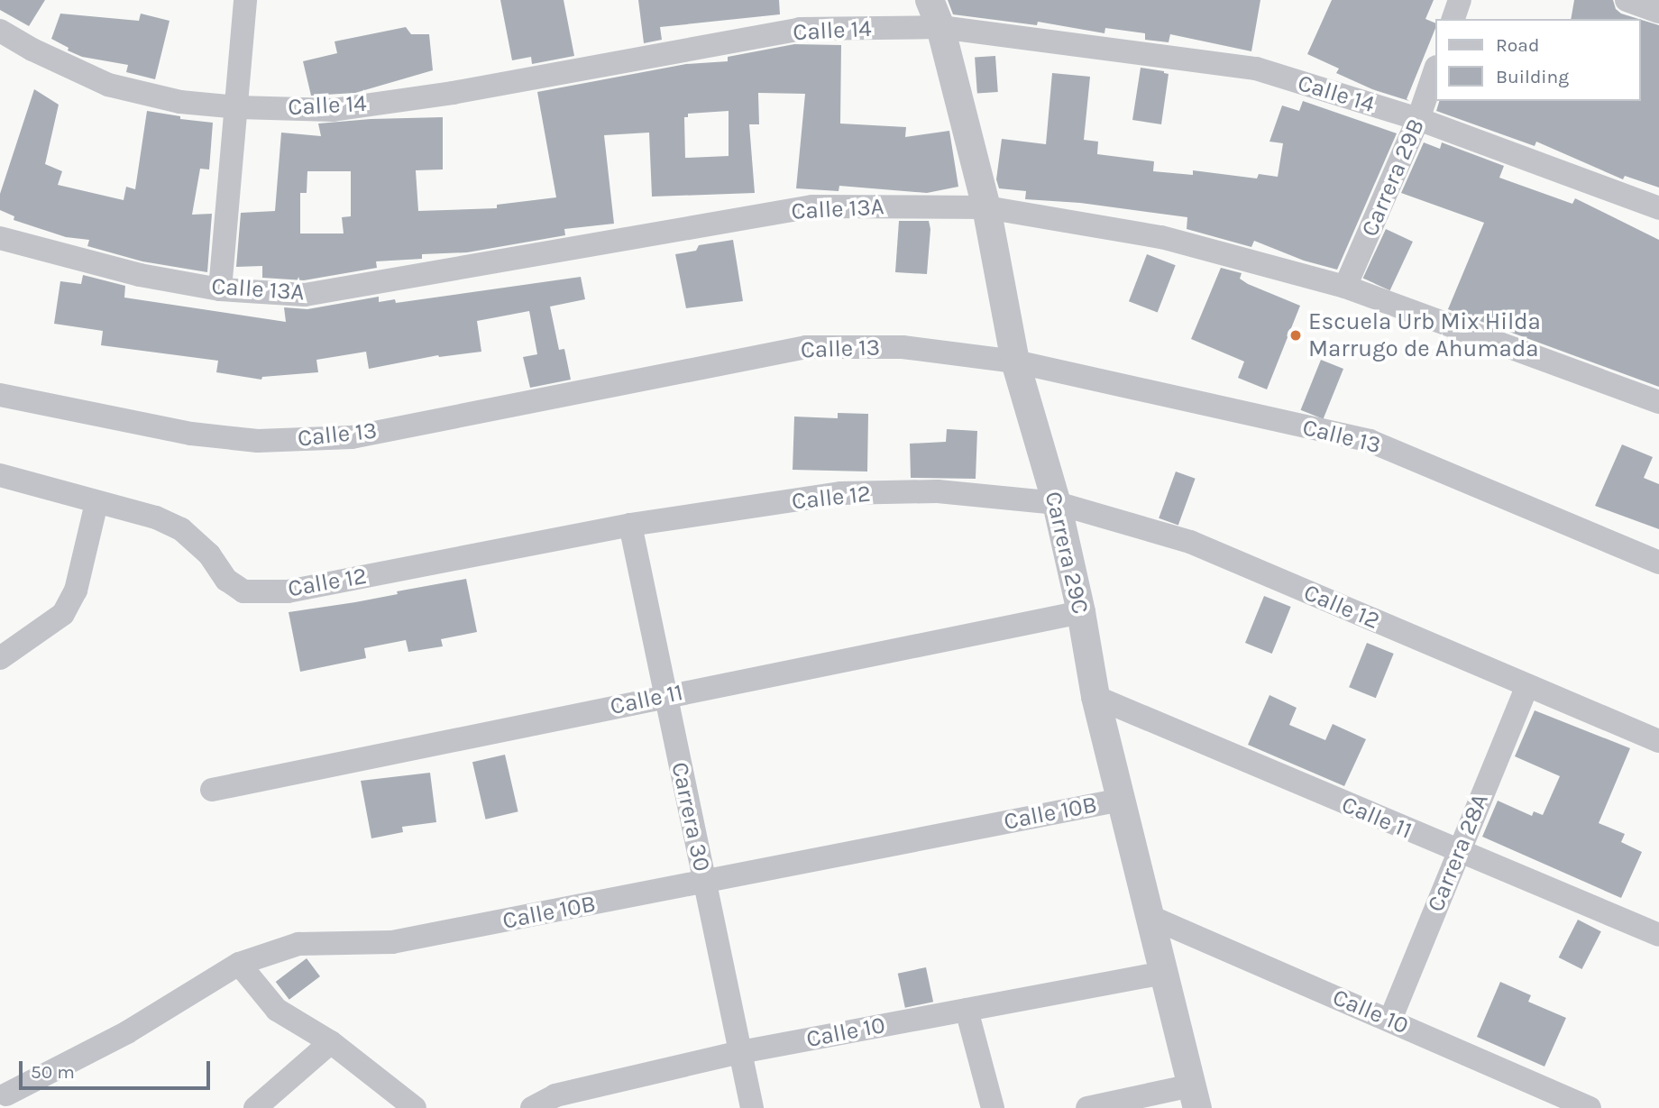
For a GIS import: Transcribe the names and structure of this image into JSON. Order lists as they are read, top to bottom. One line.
{"streets":{"street":["Calle 14","Carrera 29B","Calle 13A","Calle 13","Calle 12","Carrera 29C","Calle 11","Calle 10B","Carrera 30","Carrera 28A","Calle 10"]},"crossings":[["Calle 14","Carrera 29B"],["Calle 14","Carrera 29C"],["Carrera 29B","Calle 13A"],["Calle 13A","Carrera 29C"],["Calle 13","Carrera 29C"],["Calle 12","Carrera 29C"],["Calle 12","Carrera 30"],["Calle 12","Carrera 28A"],["Carrera 29C","Calle 11"],["Carrera 29C","Calle 10B"],["Carrera 29C","Calle 10"],["Calle 11","Carrera 30"],["Calle 11","Carrera 28A"],["Calle 10B","Carrera 30"],["Carrera 30","Calle 10"],["Carrera 28A","Calle 10"]],"places":["Escuela Urb Mix Hilda Marrugo de Ahumada"],"legend":["Road","Building"],"scale_bar":"50 m"}
